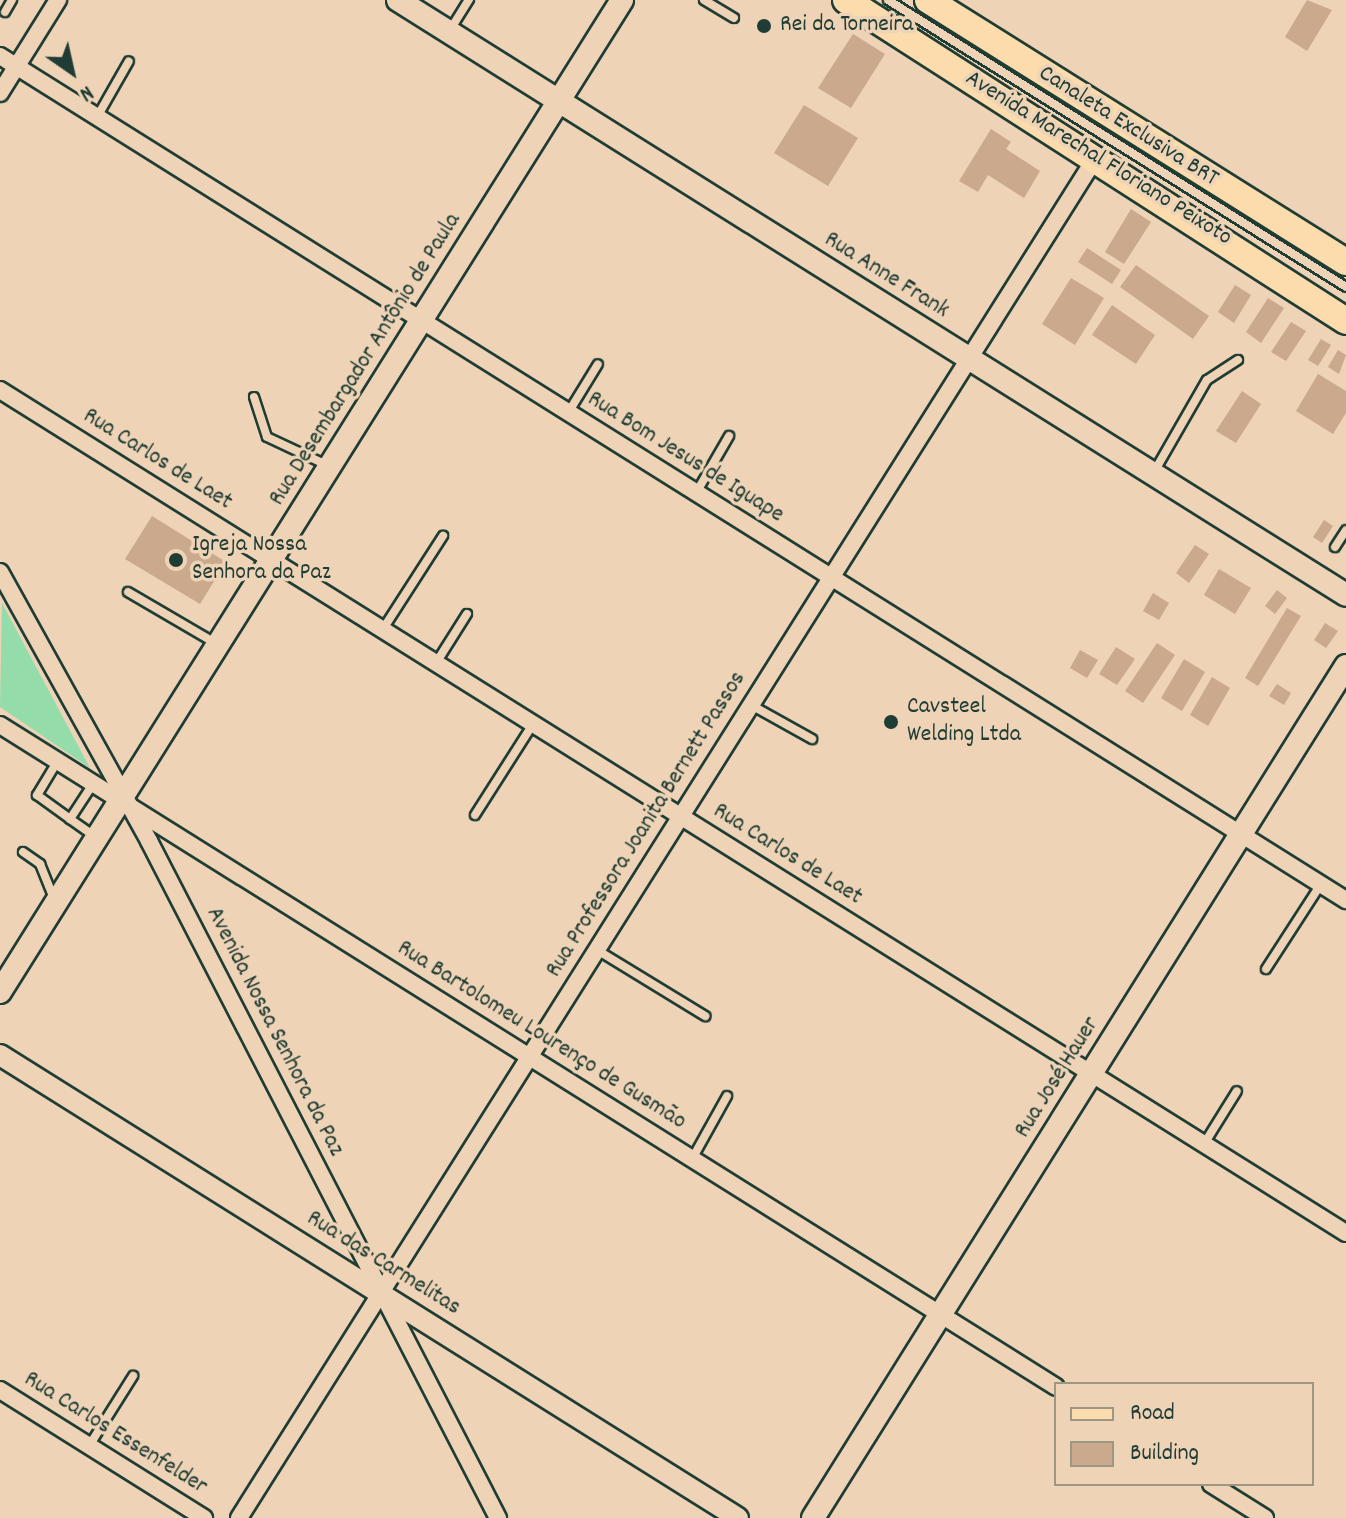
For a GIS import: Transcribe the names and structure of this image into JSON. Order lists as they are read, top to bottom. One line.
{"streets":{"main road":["Avenida Marechal Floriano Peixoto","Rua Anne Frank","Rua Desembargador Antônio de Paula","Rua José Hauer"],"street":["Rua Bom Jesus de Iguape","Rua Carlos de Laet","Rua Professora Joanita Bernett Passos","Avenida Nossa Senhora da Paz","Rua Bartolomeu Lourenço de Gusmão","Rua das Carmelitas","Rua Carlos Essenfelder"],"lane":["Canaleta Exclusiva BRT"]},"crossings":[["Avenida Marechal Floriano Peixoto","Rua Professora Joanita Bernett Passos"],["Rua Anne Frank","Rua Desembargador Antônio de Paula"],["Rua Anne Frank","Rua Professora Joanita Bernett Passos"],["Rua Desembargador Antônio de Paula","Rua Bom Jesus de Iguape"],["Rua Desembargador Antônio de Paula","Rua Carlos de Laet"],["Rua Desembargador Antônio de Paula","Avenida Nossa Senhora da Paz"],["Rua Desembargador Antônio de Paula","Rua Bartolomeu Lourenço de Gusmão"],["Rua Bom Jesus de Iguape","Rua Professora Joanita Bernett Passos"],["Rua Bom Jesus de Iguape","Rua José Hauer"],["Rua Carlos de Laet","Rua Professora Joanita Bernett Passos"],["Rua Carlos de Laet","Rua José Hauer"],["Rua Professora Joanita Bernett Passos","Avenida Nossa Senhora da Paz"],["Rua Professora Joanita Bernett Passos","Rua Bartolomeu Lourenço de Gusmão"],["Rua Professora Joanita Bernett Passos","Rua das Carmelitas"],["Avenida Nossa Senhora da Paz","Rua Bartolomeu Lourenço de Gusmão"],["Avenida Nossa Senhora da Paz","Rua das Carmelitas"],["Rua Bartolomeu Lourenço de Gusmão","Rua José Hauer"]],"places":["Rei da Torneira","Igreja Nossa Senhora da Paz","Cavsteel Welding Ltda"],"legend":["Road","Building"],"north":"bottom right"}
